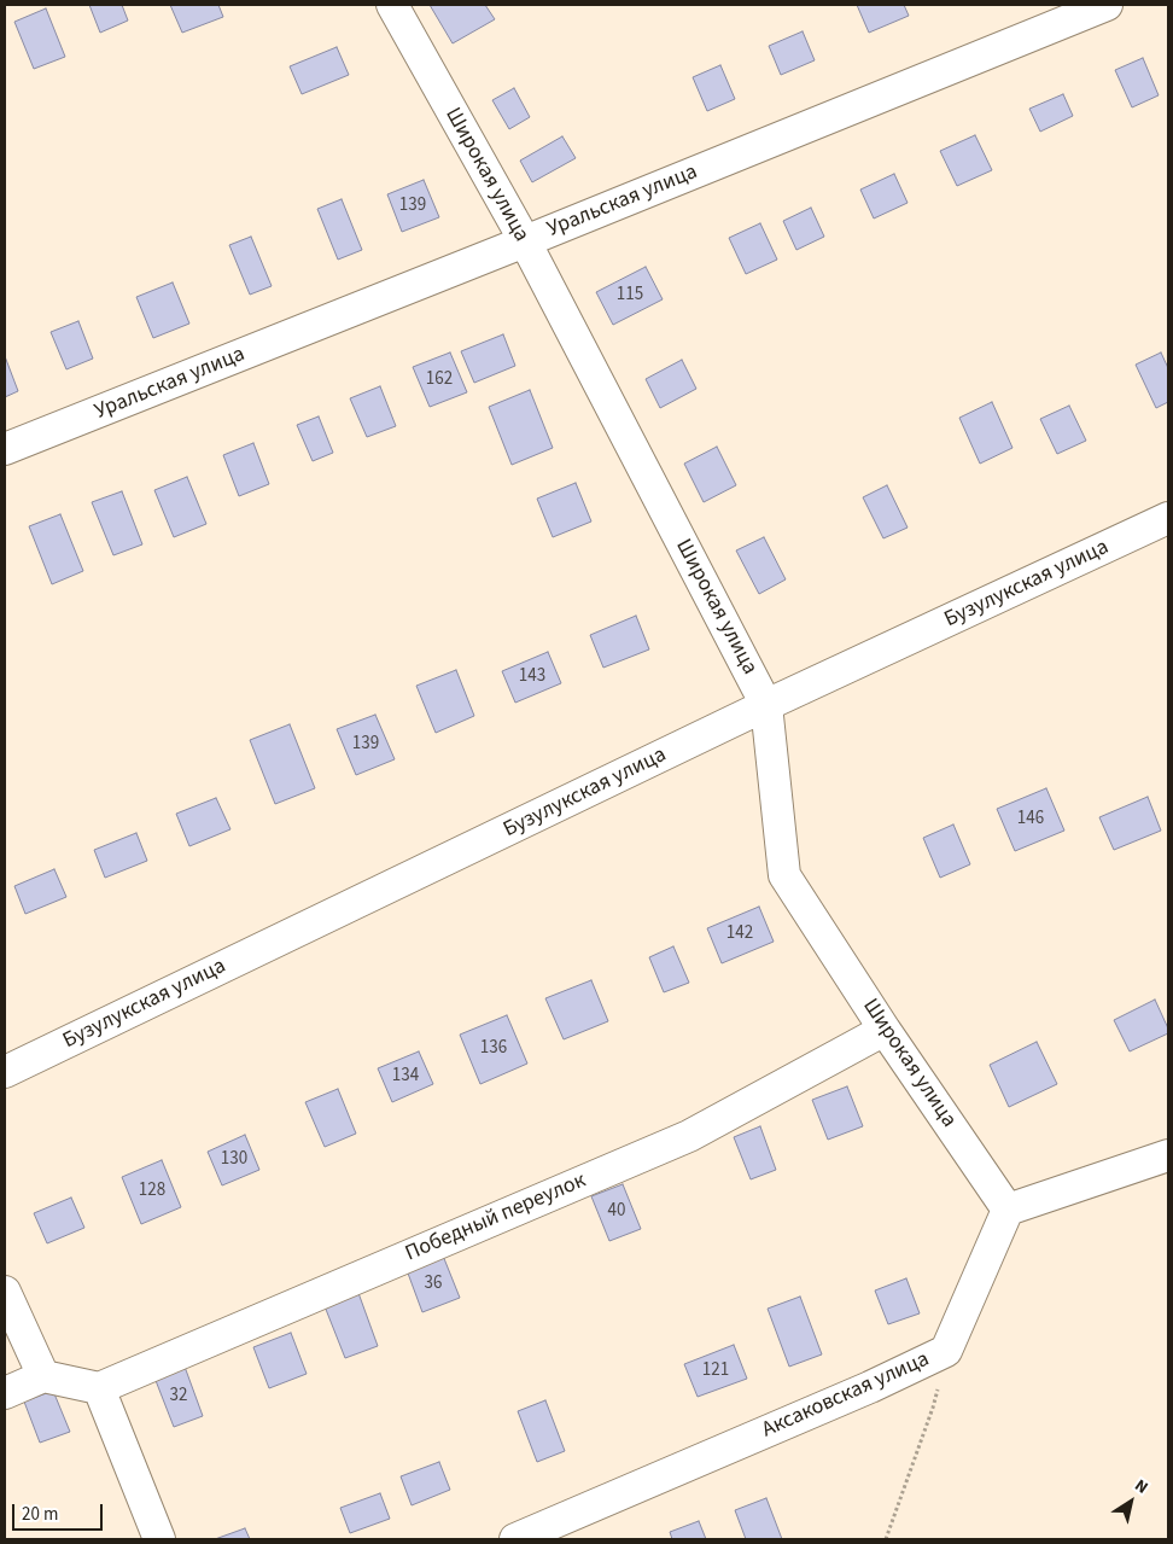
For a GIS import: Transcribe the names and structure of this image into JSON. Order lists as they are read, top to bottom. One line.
{"streets":{"street":["Широкая улица","Уральская улица","Бузулукская улица","Победный переулок","Аксаковская улица"]},"crossings":[["Широкая улица","Уральская улица"],["Широкая улица","Бузулукская улица"],["Широкая улица","Победный переулок"],["Широкая улица","Аксаковская улица"]],"house_numbers":["139","115","162","143","139","146","142","136","134","130","128","40","36","121","32"],"scale_bar":"20 m","north":"top right"}
